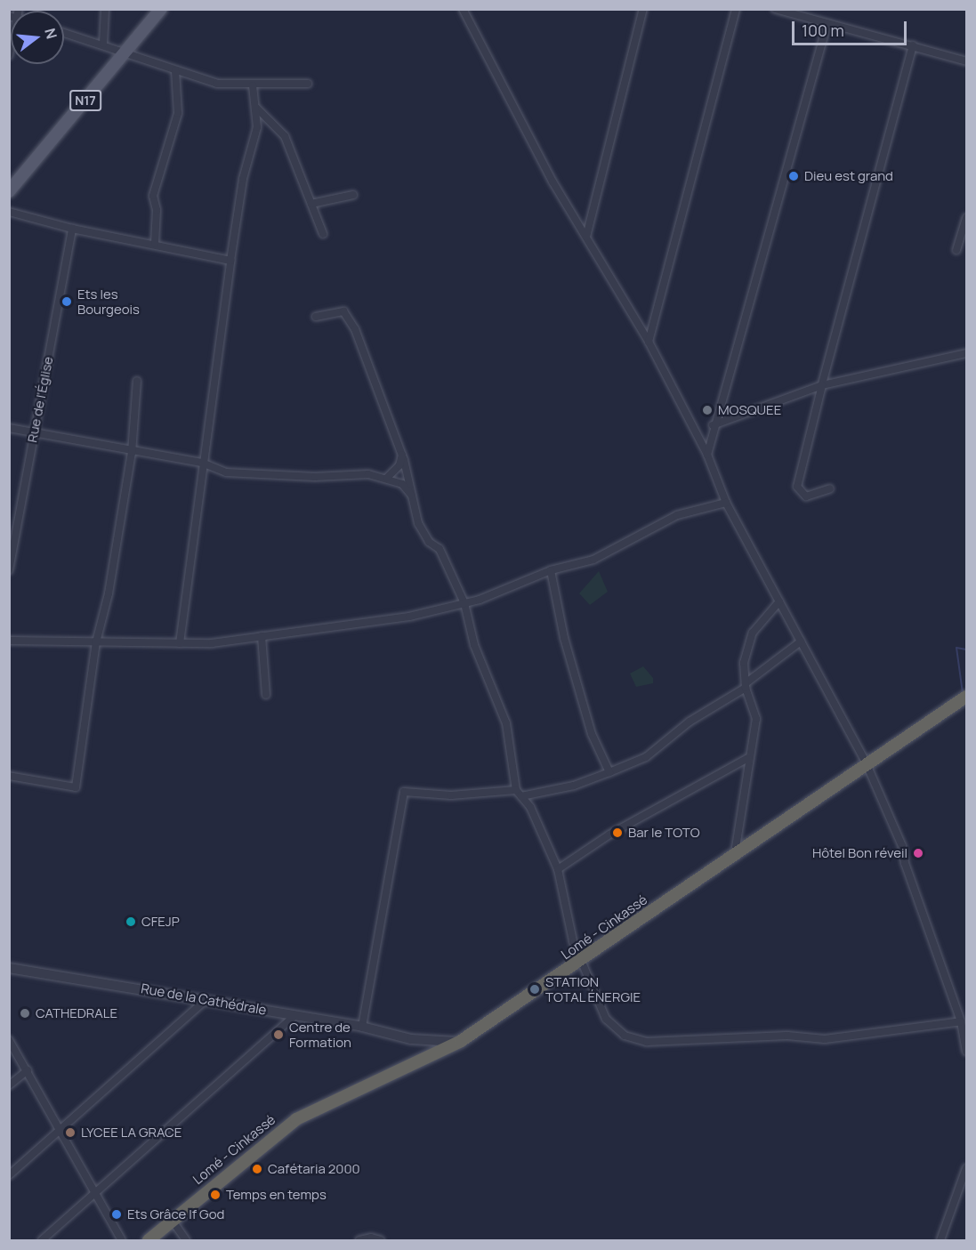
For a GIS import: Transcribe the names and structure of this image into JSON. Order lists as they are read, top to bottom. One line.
{"streets":{"highway":["Lomé - Cinkassé"],"main road":["N17"],"street":["Rue de l'Église","Rue de la Cathédrale"]},"crossings":[["Lomé - Cinkassé","Rue de la Cathédrale"]],"places":["Dieu est grand","Ets les Bourgeois","MOSQUEE","Bar le TOTO","Hôtel Bon réveil","CFEJP","STATION TOTAL ÉNERGIE","CATHEDRALE","Centre de Formation","LYCEE LA GRACE","Cafétaria 2000","Temps en temps","Ets Grâce If God"],"scale_bar":"100 m","north":"right"}
